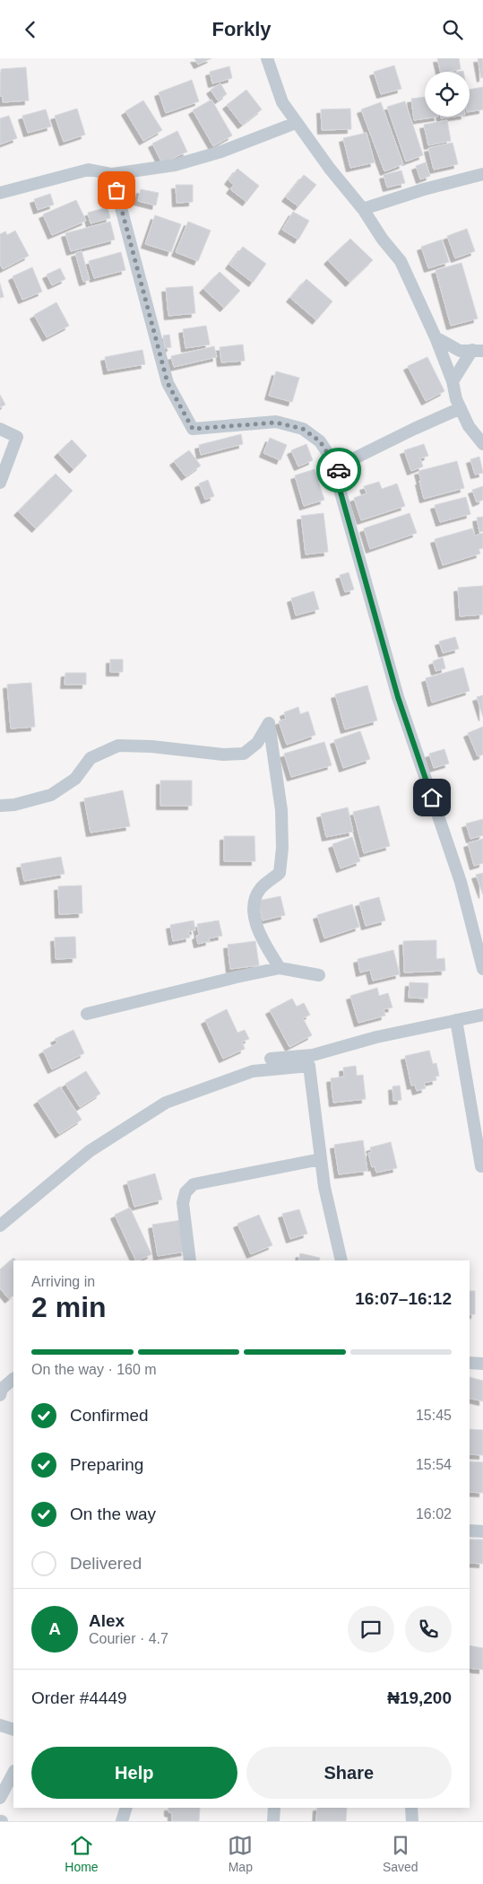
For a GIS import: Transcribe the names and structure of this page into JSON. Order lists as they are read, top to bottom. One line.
{"page":{"header":"Forkly","heading":["2 min","Arriving in","16:07–16:12"],"panel":["Alex","Courier · 4.7","Order #4449","₦19,200"],"bar":"On the way · 160 m","list":[["Confirmed","15:45"],["Preparing","15:54"],["On the way","16:02"],"Delivered"],"round":"A","buttons":["Help","Share"],"tabs":["Home","Map","Saved"]}}
